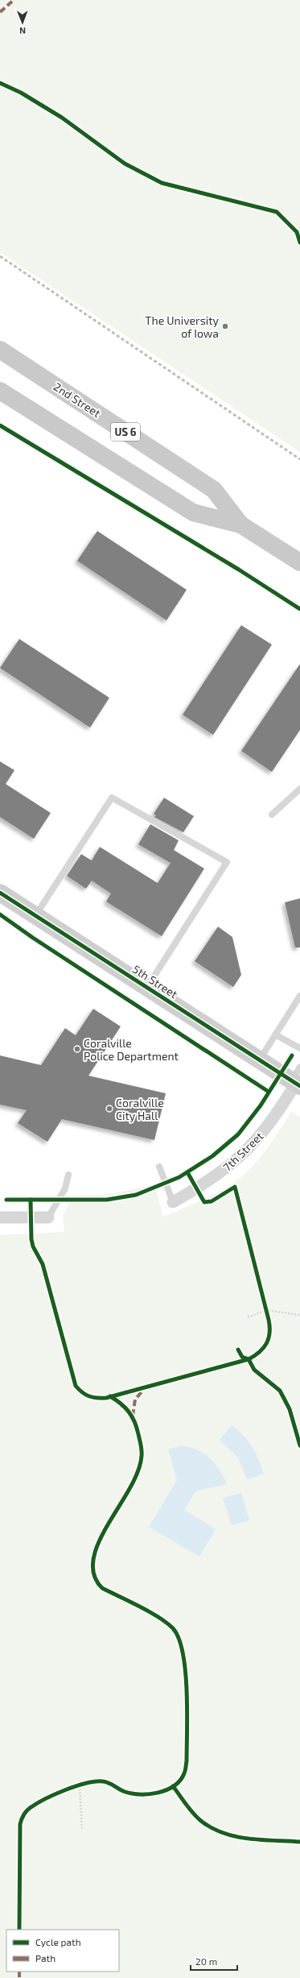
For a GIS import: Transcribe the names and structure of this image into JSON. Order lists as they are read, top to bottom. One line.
{"streets":{"main road":["2nd Street","US 6"],"street":["5th Street","7th Street"]},"crossings":[["5th Street","7th Street"]],"places":["The University of Iowa","Coralville Police Department","Coralville City Hall"],"legend":["Cycle path","Path"],"scale_bar":"20 m","north":"bottom"}
